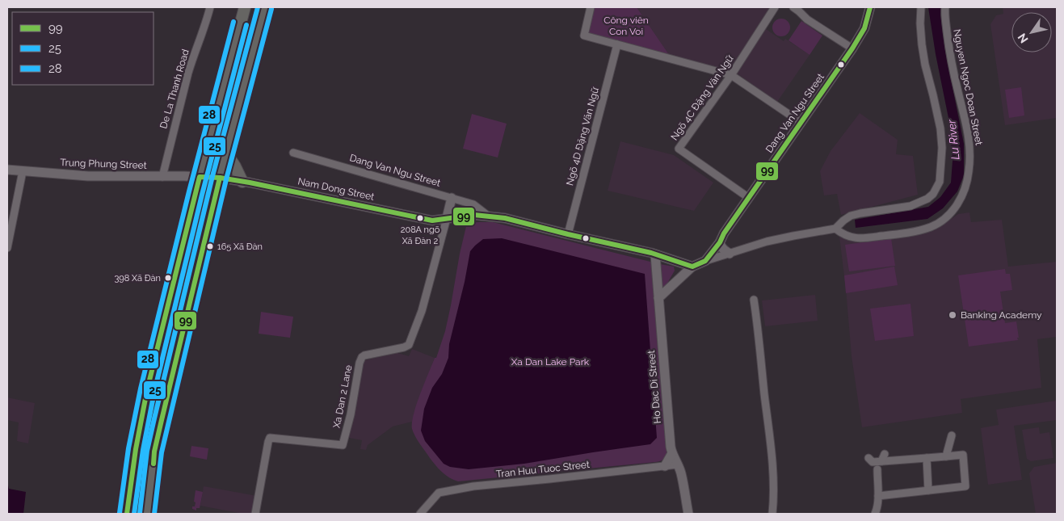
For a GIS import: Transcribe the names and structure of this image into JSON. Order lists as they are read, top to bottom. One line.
{"streets":{"street":["Nguyen Ngoc Doan Street","De La Thanh Road","Ngõ 4C Đặng Văn Ngữ","Dang Van Ngu Street","Ngõ 4D Đặng Văn Ngữ","Trung Phung Street","Nam Dong Street","Ho Dac Di Street","Xa Dan 2 Lane","Tran Huu Tuoc Street"]},"crossings":[["De La Thanh Road","Trung Phung Street"],["Ngõ 4C Đặng Văn Ngữ","Dang Van Ngu Street"],["Dang Van Ngu Street","Ngõ 4D Đặng Văn Ngữ"],["Dang Van Ngu Street","Nam Dong Street"],["Dang Van Ngu Street","Ho Dac Di Street"],["Dang Van Ngu Street","Xa Dan 2 Lane"],["Trung Phung Street","Nam Dong Street"],["Nam Dong Street","Xa Dan 2 Lane"],["Ho Dac Di Street","Tran Huu Tuoc Street"]],"water":["Lu River"],"parks":["Công viên Con Voi","Xa Dan Lake Park"],"places":["208A ngõ Xã Đàn 2","165 Xã Đàn","398 Xã Đàn","Banking Academy"],"lines":["transit line 99","transit line 28","transit line 25"],"legend":["99","25","28"],"north":"bottom left"}
